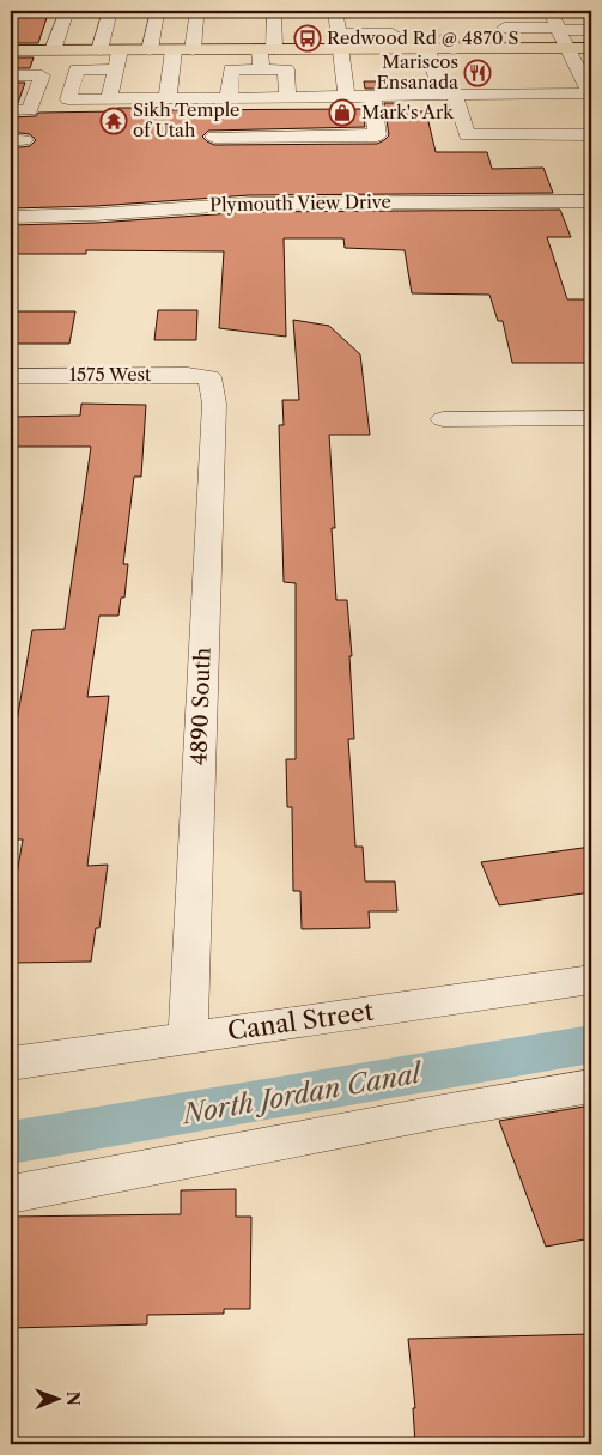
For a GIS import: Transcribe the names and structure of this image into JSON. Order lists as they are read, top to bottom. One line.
{"streets":{"street":["Plymouth View Drive","1575 West","4890 South","Canal Street"]},"crossings":[["1575 West","4890 South"],["4890 South","Canal Street"]],"water":["North Jordan Canal"],"places":{"bus stop":["Redwood Rd @ 4870 S"],"restaurant":["Mariscos Ensanada"],"shop":["Mark's Ark"],"temple":["Sikh Temple of Utah"]},"north":"right"}
